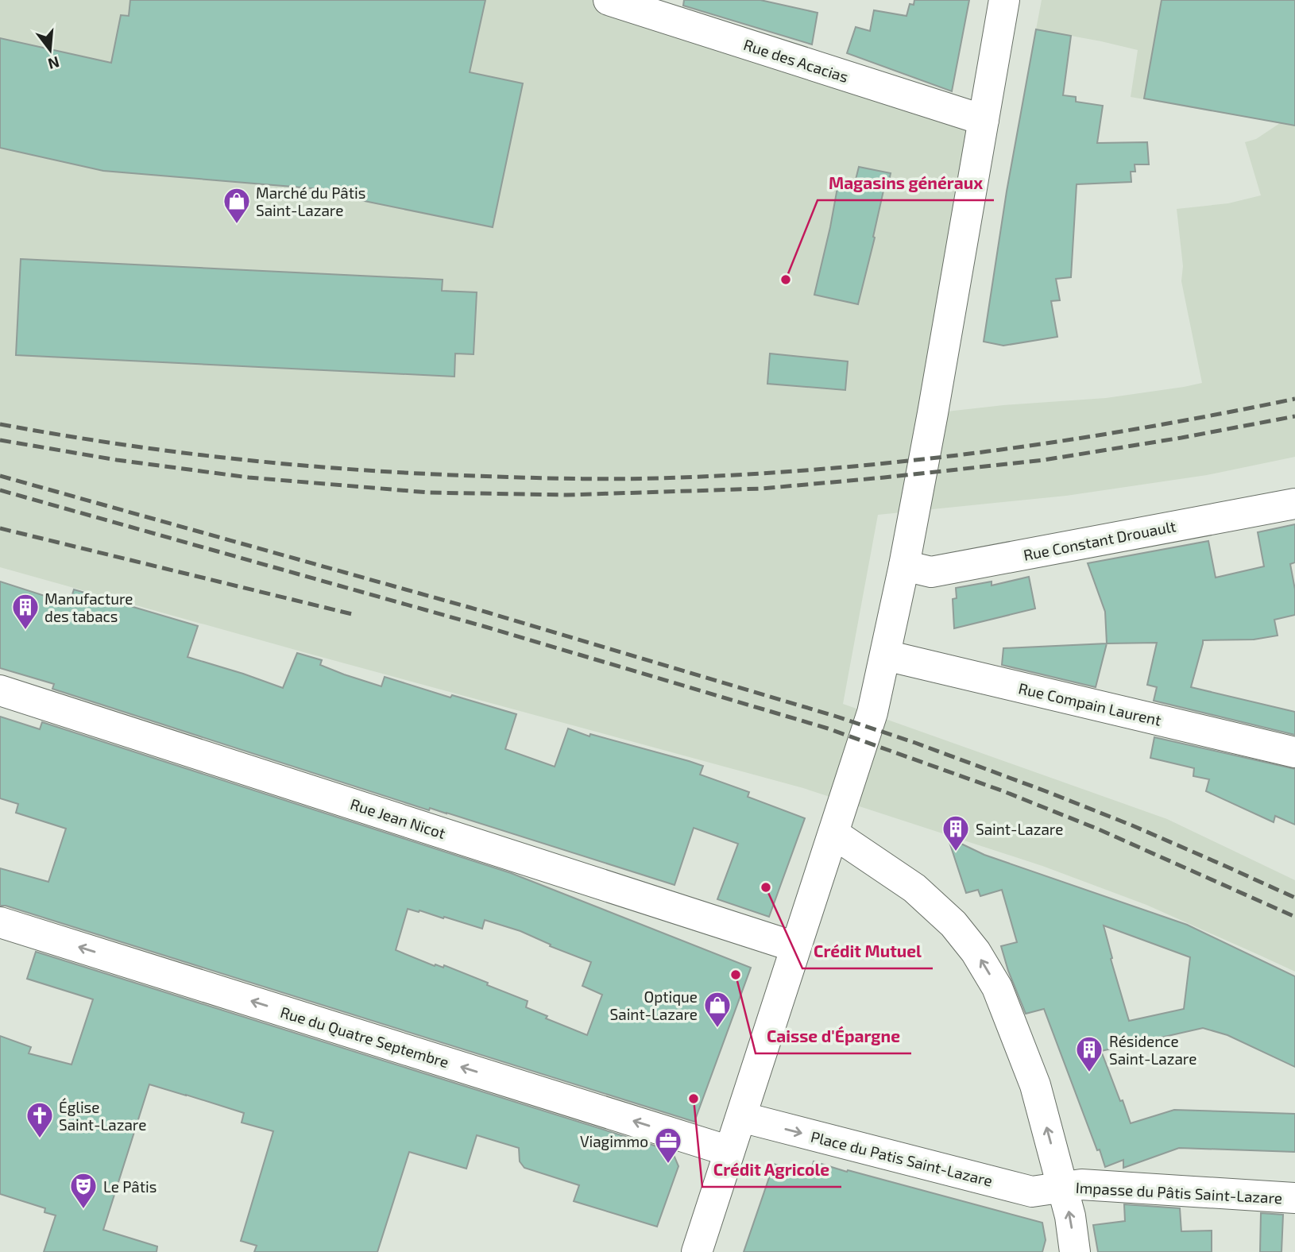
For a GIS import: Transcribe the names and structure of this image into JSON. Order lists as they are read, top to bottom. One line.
{"streets":{"street":["Rue des Acacias","Rue Constant Drouault","Rue Compain Laurent","Rue Jean Nicot","Rue du Quatre Septembre","Place du Patis Saint-Lazare","Impasse du Pâtis Saint-Lazare"]},"crossings":[["Place du Patis Saint-Lazare","Impasse du Pâtis Saint-Lazare"]],"one_way":["Rue du Quatre Septembre","Place du Patis Saint-Lazare"],"places":{"shop":["Marché du Pâtis Saint-Lazare","Optique Saint-Lazare"],"other":["Magasins généraux","Crédit Mutuel","Caisse d'Épargne","Crédit Agricole"],"building":["Manufacture des tabacs","Saint-Lazare","Résidence Saint-Lazare"],"church":["Église Saint-Lazare"],"office":["Viagimmo"],"theatre":["Le Pâtis"]},"north":"bottom"}
